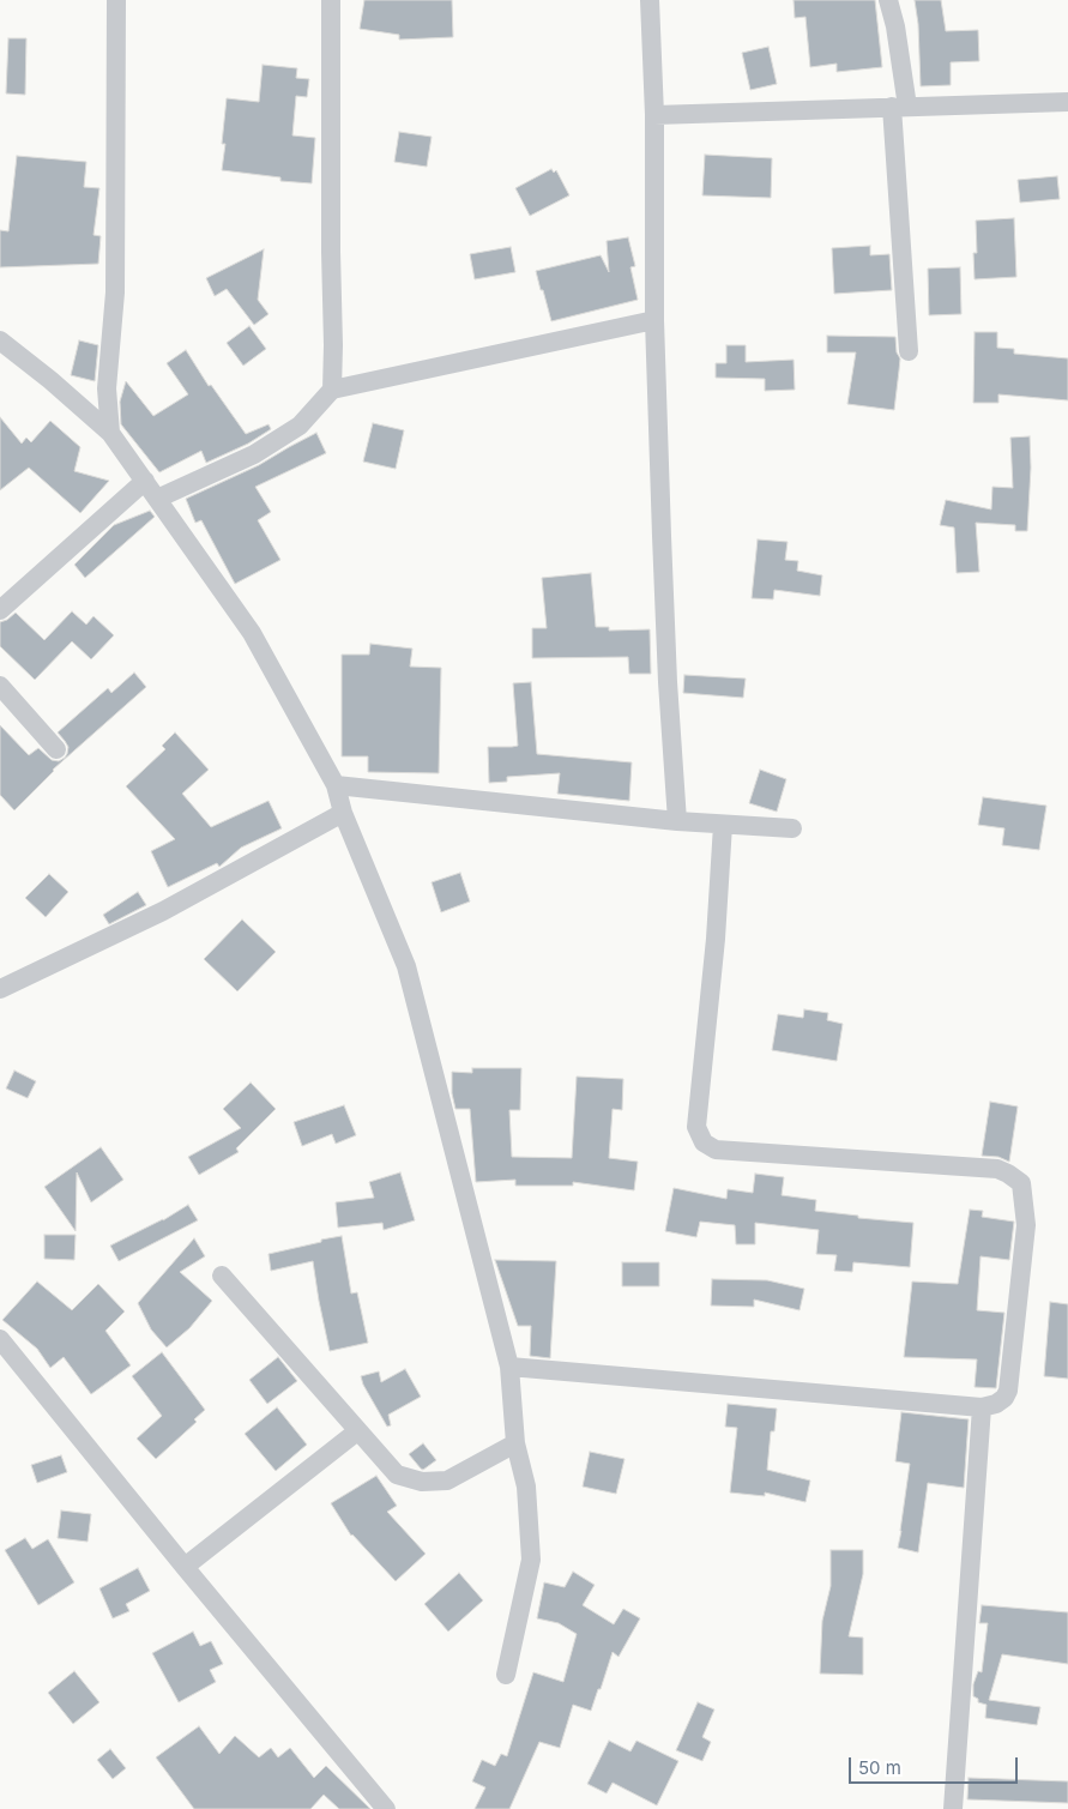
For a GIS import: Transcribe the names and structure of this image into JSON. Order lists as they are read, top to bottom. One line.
{"scale_bar":"50 m"}
